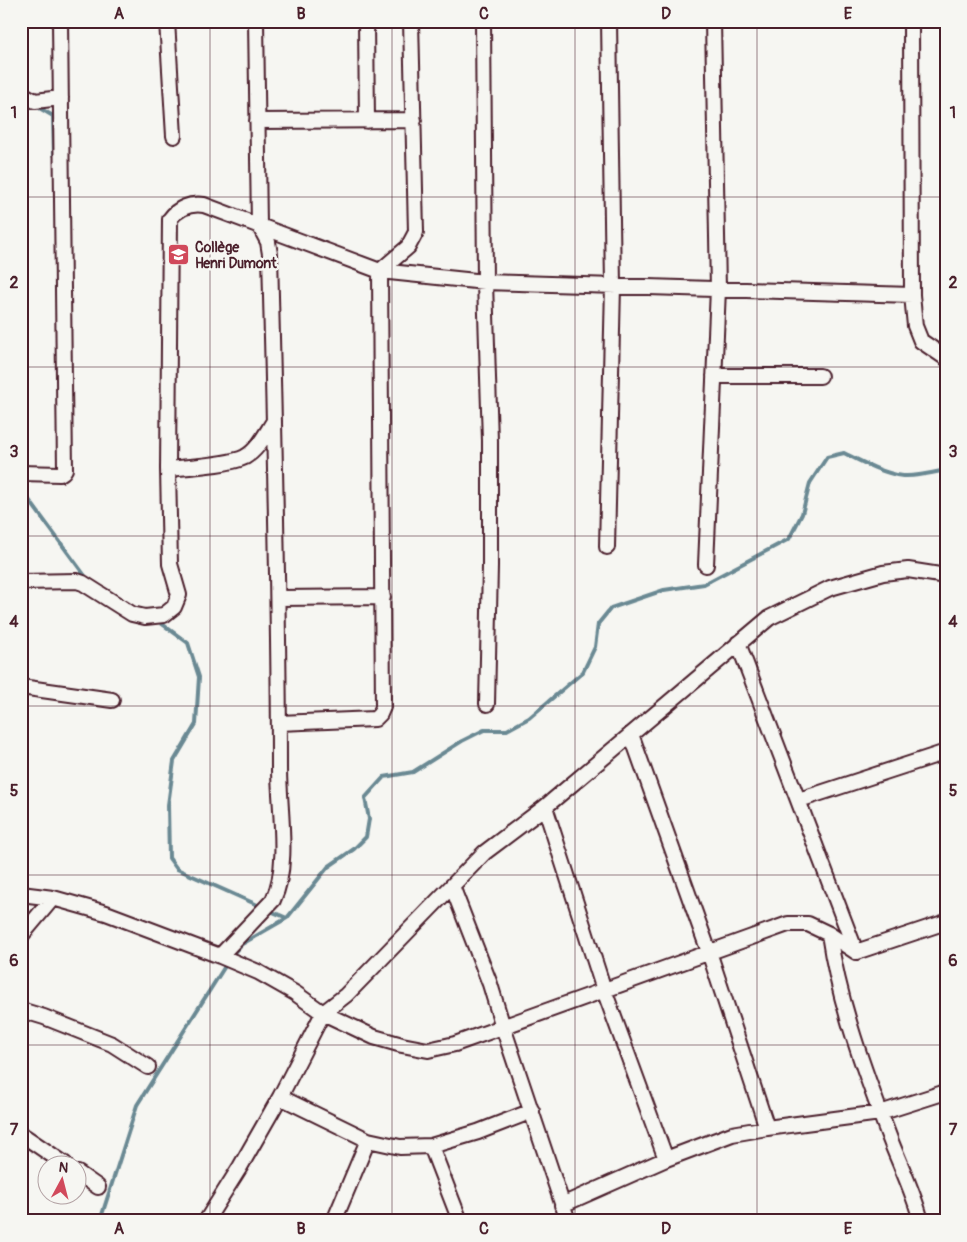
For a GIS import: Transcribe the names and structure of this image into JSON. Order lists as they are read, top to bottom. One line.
{"places":{"school or university":["Collège Henri Dumont"]},"north":"top","grid":{"columns":["A","B","C","D","E"],"rows":["1","2","3","4","5","6","7"]}}
